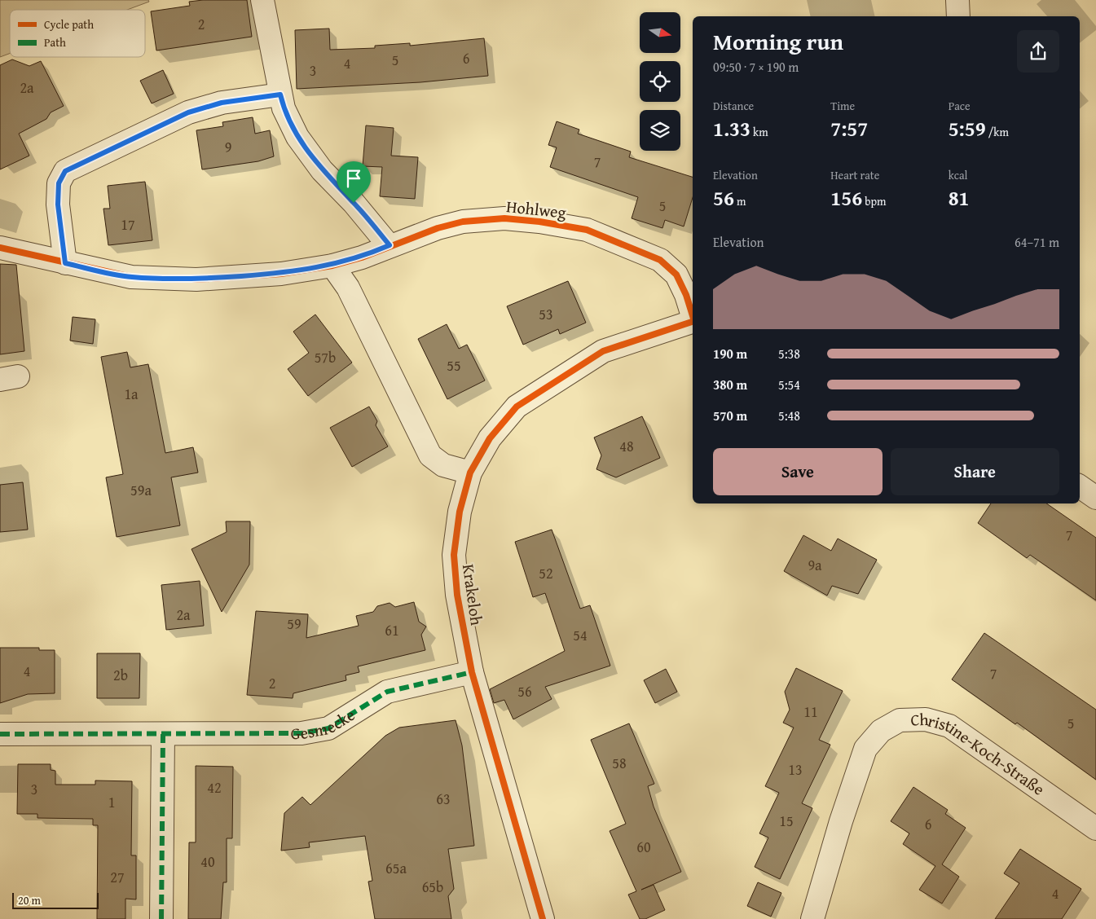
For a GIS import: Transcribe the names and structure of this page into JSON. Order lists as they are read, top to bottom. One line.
{"streets":{"street":["Hohlweg","Krakeloh","Gesmecke","Christine-Koch-Straße"]},"crossings":[["Krakeloh","Gesmecke"]],"house_numbers":["2","6","5","4","3","2a","9","7","5","17","53","57b","55","1a","48","59a","7","9a","52","2a","59","61","54","4","7","2b","2","56","11","5","58","13","42","3","63","1","15","6","60","40","65a","27","65b","4"],"legend":["Cycle path","Path"],"scale_bar":"20 m","north":"right","page":{"heading":["Morning run","09:50 · 7 × 190 m"],"stats":[["Distance","1.33 km"],["Time","7:57"],["Pace","5:59 /km"],["Elevation","56 m"],["Heart rate","156 bpm"],["kcal","81"]],"chart":["Elevation","64–71 m"],"list":[{"name":"190 m","note":"5:38"},{"name":"380 m","note":"5:54"},{"name":"570 m","note":"5:48"}],"buttons":["Save","Share"],"scale":"20 m"}}
